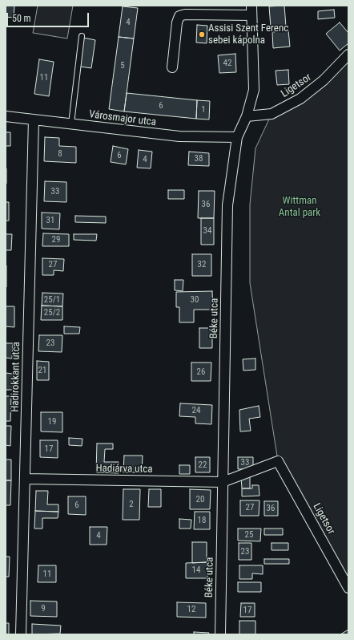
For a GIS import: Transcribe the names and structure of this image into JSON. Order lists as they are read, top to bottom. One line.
{"streets":{"street":["Ligetsor","Városmajor utca","Béke utca","Hadirokkant utca","Hadiárva utca"]},"crossings":[["Ligetsor","Béke utca"],["Ligetsor","Hadiárva utca"],["Városmajor utca","Béke utca"],["Városmajor utca","Hadirokkant utca"],["Béke utca","Hadiárva utca"],["Hadirokkant utca","Hadiárva utca"]],"parks":["Wittman Antal park"],"places":["Assisi Szent Ferenc sebei kápolna"],"house_numbers":["4","42","5","11","6","1","8","6","38","4","33","36","31","34","29","27","32","25/1","30","25/2","23","21","26","24","19","17","33","22","20","2","6","27","36","18","25","4","23","14","11","9","12","17"],"scale_bar":"50 m"}
